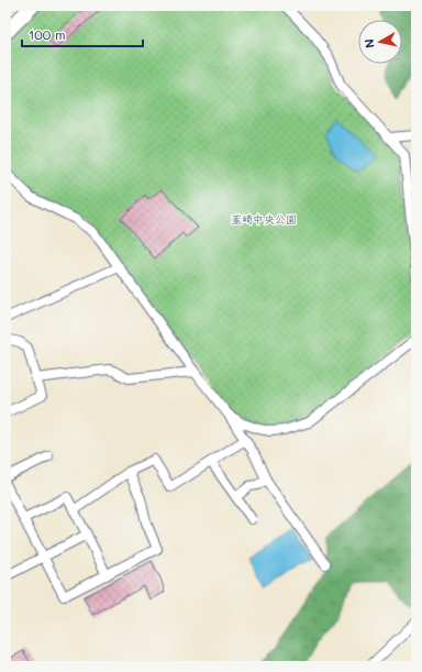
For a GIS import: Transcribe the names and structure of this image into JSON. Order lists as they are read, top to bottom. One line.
{"parks":["韮崎中央公園"],"scale_bar":"100 m","north":"left"}
